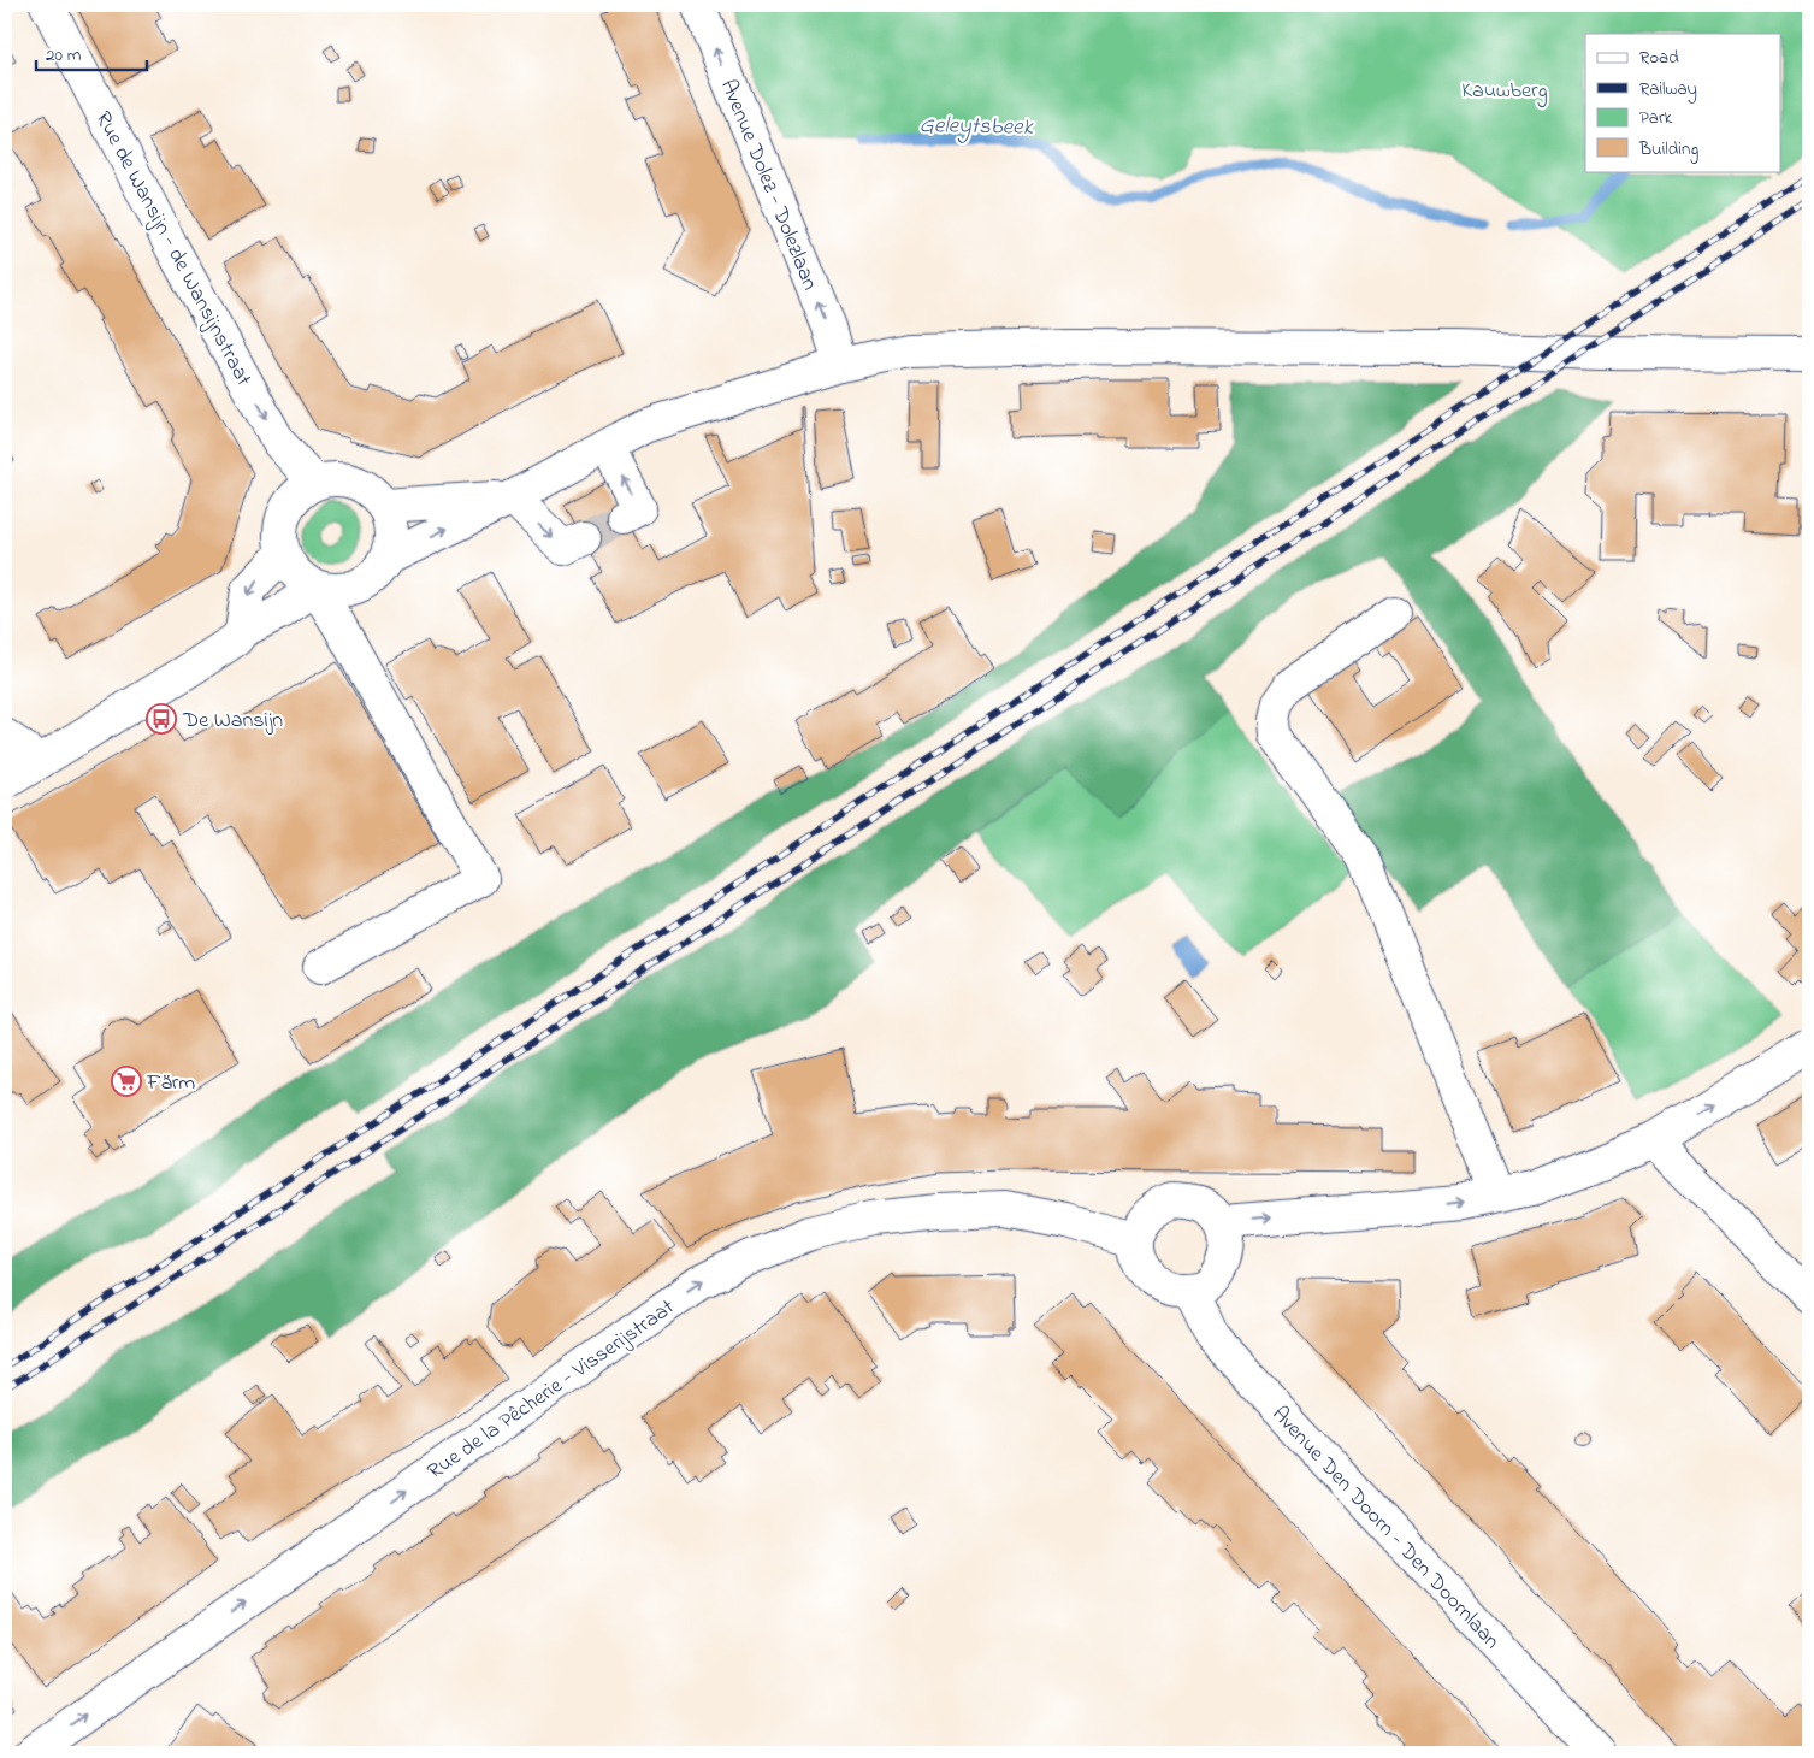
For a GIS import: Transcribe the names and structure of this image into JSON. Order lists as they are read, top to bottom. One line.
{"streets":{"street":["Avenue Dolez - Dolezlaan","Rue de Wansijn - de Wansijnstraat","Rue de la Pêcherie - Visserijstraat","Avenue Den Doorn - Den Doornlaan"]},"crossings":[["Rue de la Pêcherie - Visserijstraat","Avenue Den Doorn - Den Doornlaan"]],"one_way":["Avenue Dolez - Dolezlaan","Rue de Wansijn - de Wansijnstraat","Rue de la Pêcherie - Visserijstraat"],"water":["Geleytsbeek"],"parks":["Kauwberg"],"places":{"bus stop":["De Wansijn"],"supermarket":["Färm"]},"legend":["Road","Railway","Park","Building"],"scale_bar":"20 m"}
